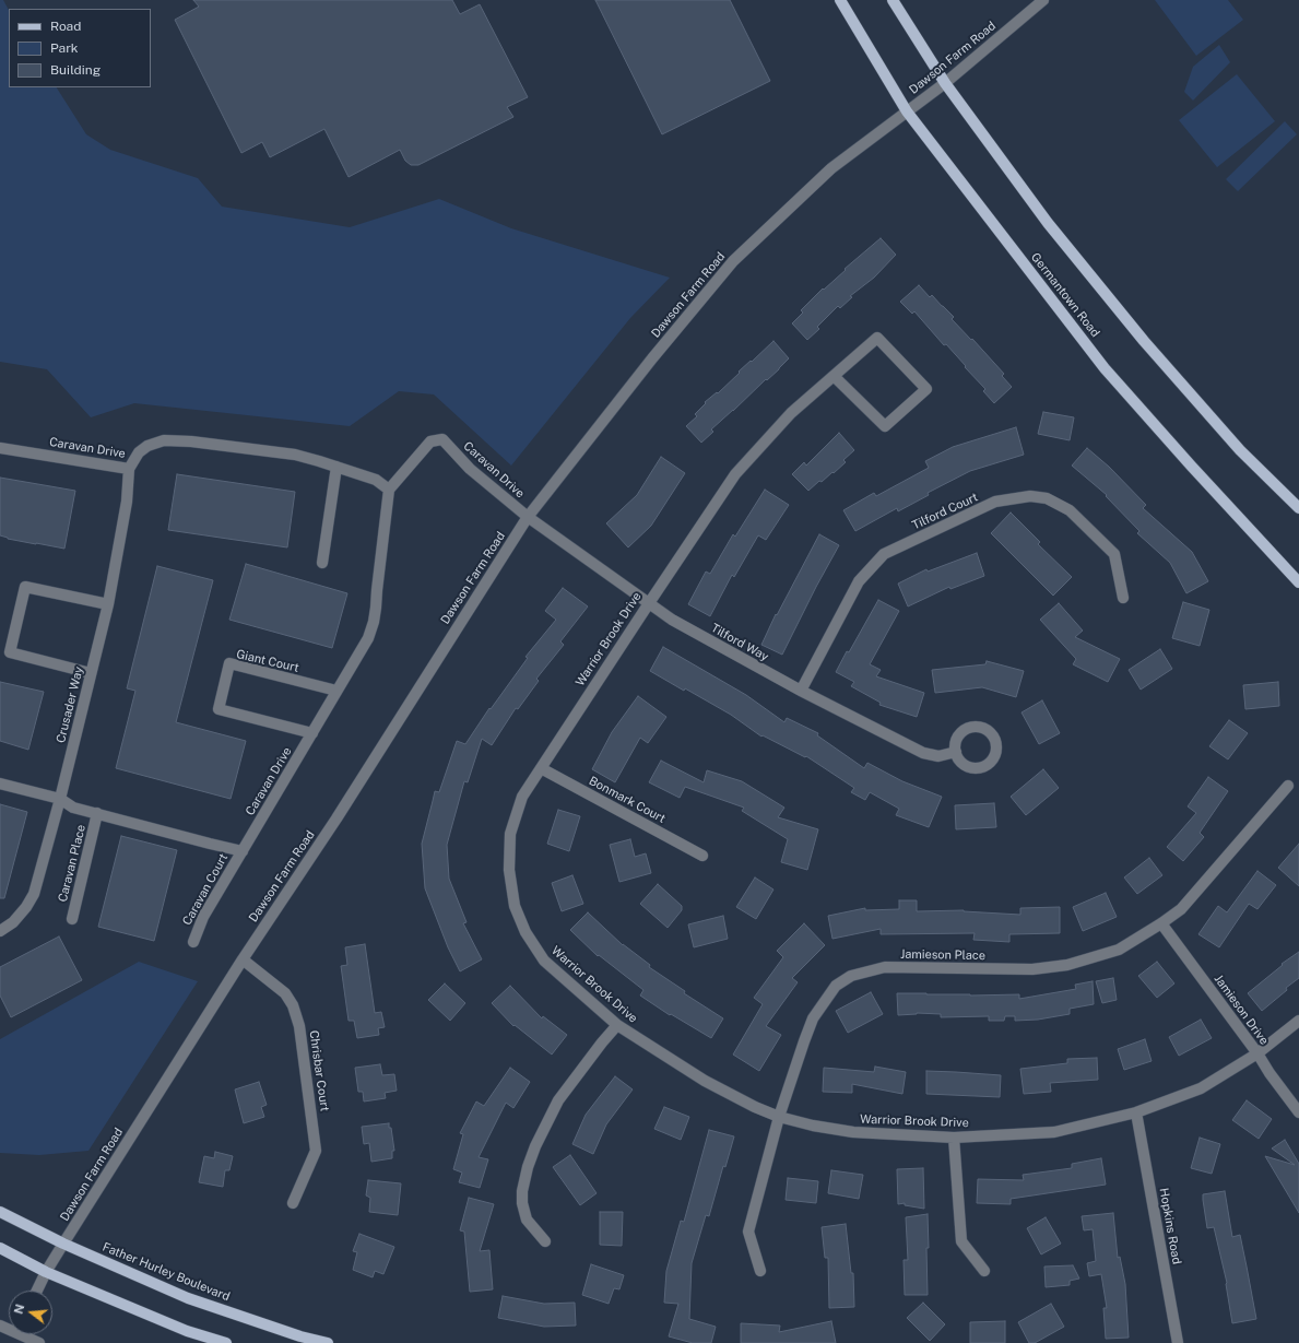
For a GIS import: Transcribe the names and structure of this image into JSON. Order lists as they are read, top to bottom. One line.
{"streets":{"main road":["Germantown Road","Father Hurley Boulevard"],"street":["Dawson Farm Road","Caravan Drive","Tilford Court","Warrior Brook Drive","Tilford Way","Giant Court","Crusader Way","Bonmark Court","Caravan Place","Caravan Court","Jamieson Place","Jamieson Drive","Chrisbar Court","Hopkins Road"]},"crossings":[["Dawson Farm Road","Germantown Road"],["Dawson Farm Road","Caravan Drive"],["Dawson Farm Road","Tilford Way"],["Dawson Farm Road","Chrisbar Court"],["Dawson Farm Road","Father Hurley Boulevard"],["Caravan Drive","Tilford Way"],["Caravan Drive","Giant Court"],["Caravan Drive","Crusader Way"],["Caravan Drive","Caravan Court"],["Tilford Court","Tilford Way"],["Warrior Brook Drive","Tilford Way"],["Warrior Brook Drive","Bonmark Court"],["Warrior Brook Drive","Jamieson Place"],["Warrior Brook Drive","Jamieson Drive"],["Warrior Brook Drive","Hopkins Road"],["Jamieson Place","Jamieson Drive"]],"legend":["Road","Park","Building"],"north":"left"}
